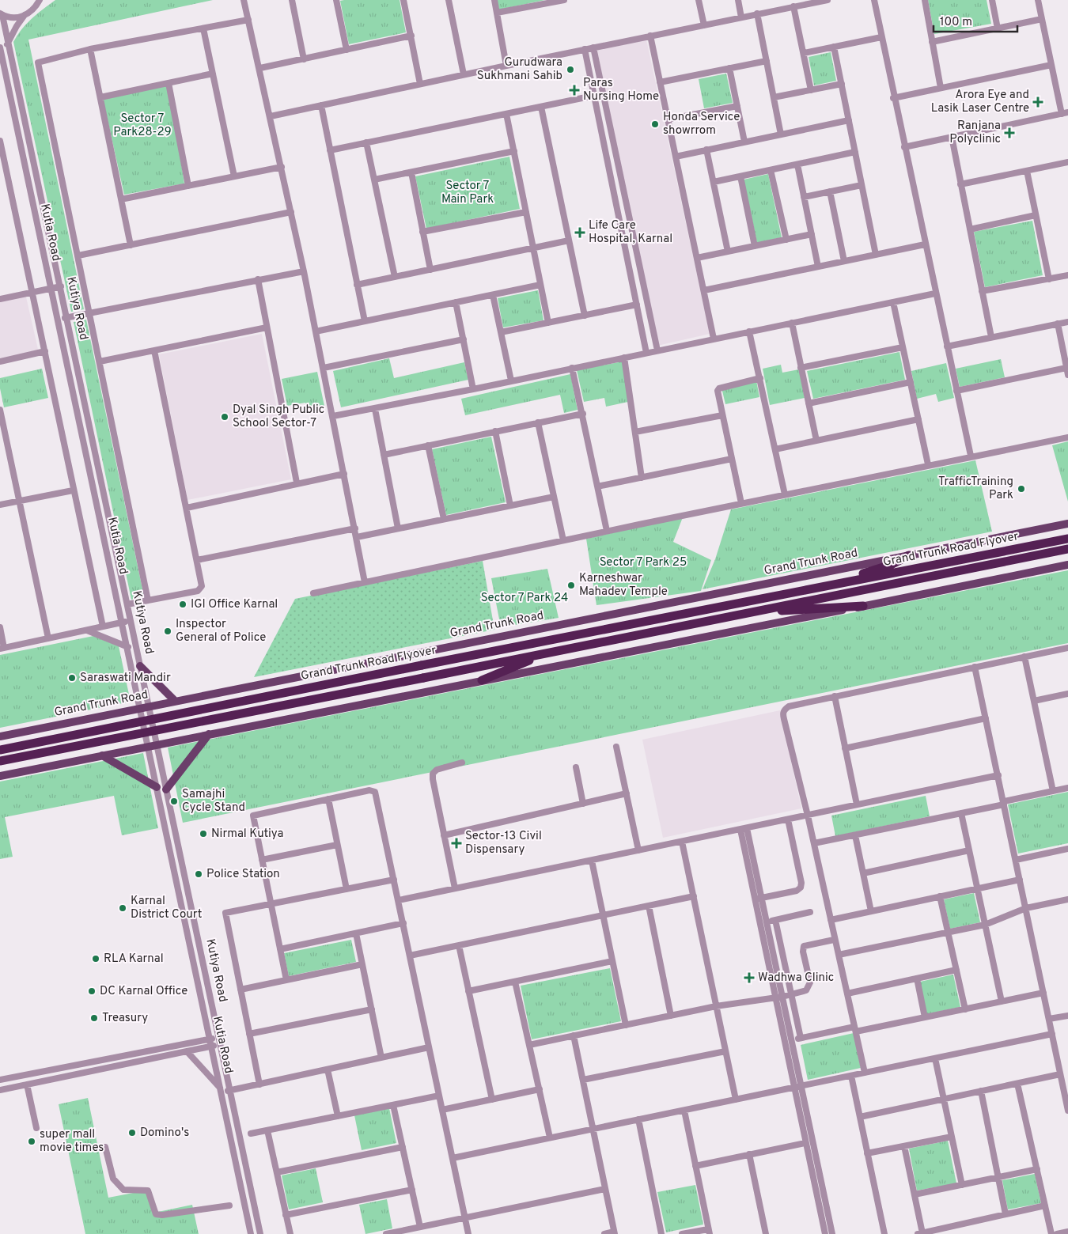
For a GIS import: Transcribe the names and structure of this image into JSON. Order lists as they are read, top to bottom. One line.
{"streets":{"highway":["Grand Trunk Road Flyover"],"main road":["Grand Trunk Road"],"street":["Kutia Road","Kutiya Road"]},"crossings":[["Kutia Road","Grand Trunk Road"],["Kutiya Road","Grand Trunk Road"]],"parks":["Sector 7 Park28-29","Sector 7 Main Park","Sector 7 Park 25","Sector 7 Park 24"],"places":{"other":["Gurudwara Sukhmani Sahib","Honda Service showrrom","Dyal Singh Public School Sector-7","TrafficTraining Park","Karneshwar Mahadev Temple","IGI Office Karnal","Inspector General of Police","Saraswati Mandir","Samajhi Cycle Stand","Nirmal Kutiya","Police Station","Karnal District Court","RLA Karnal","DC Karnal Office","Treasury","Domino's","super mall movie times"],"health":["Paras Nursing Home","Arora Eye and Lasik Laser Centre","Ranjana Polyclinic","Life Care Hospital, Karnal","Sector-13 Civil Dispensary","Wadhwa Clinic"]},"scale_bar":"100 m"}
